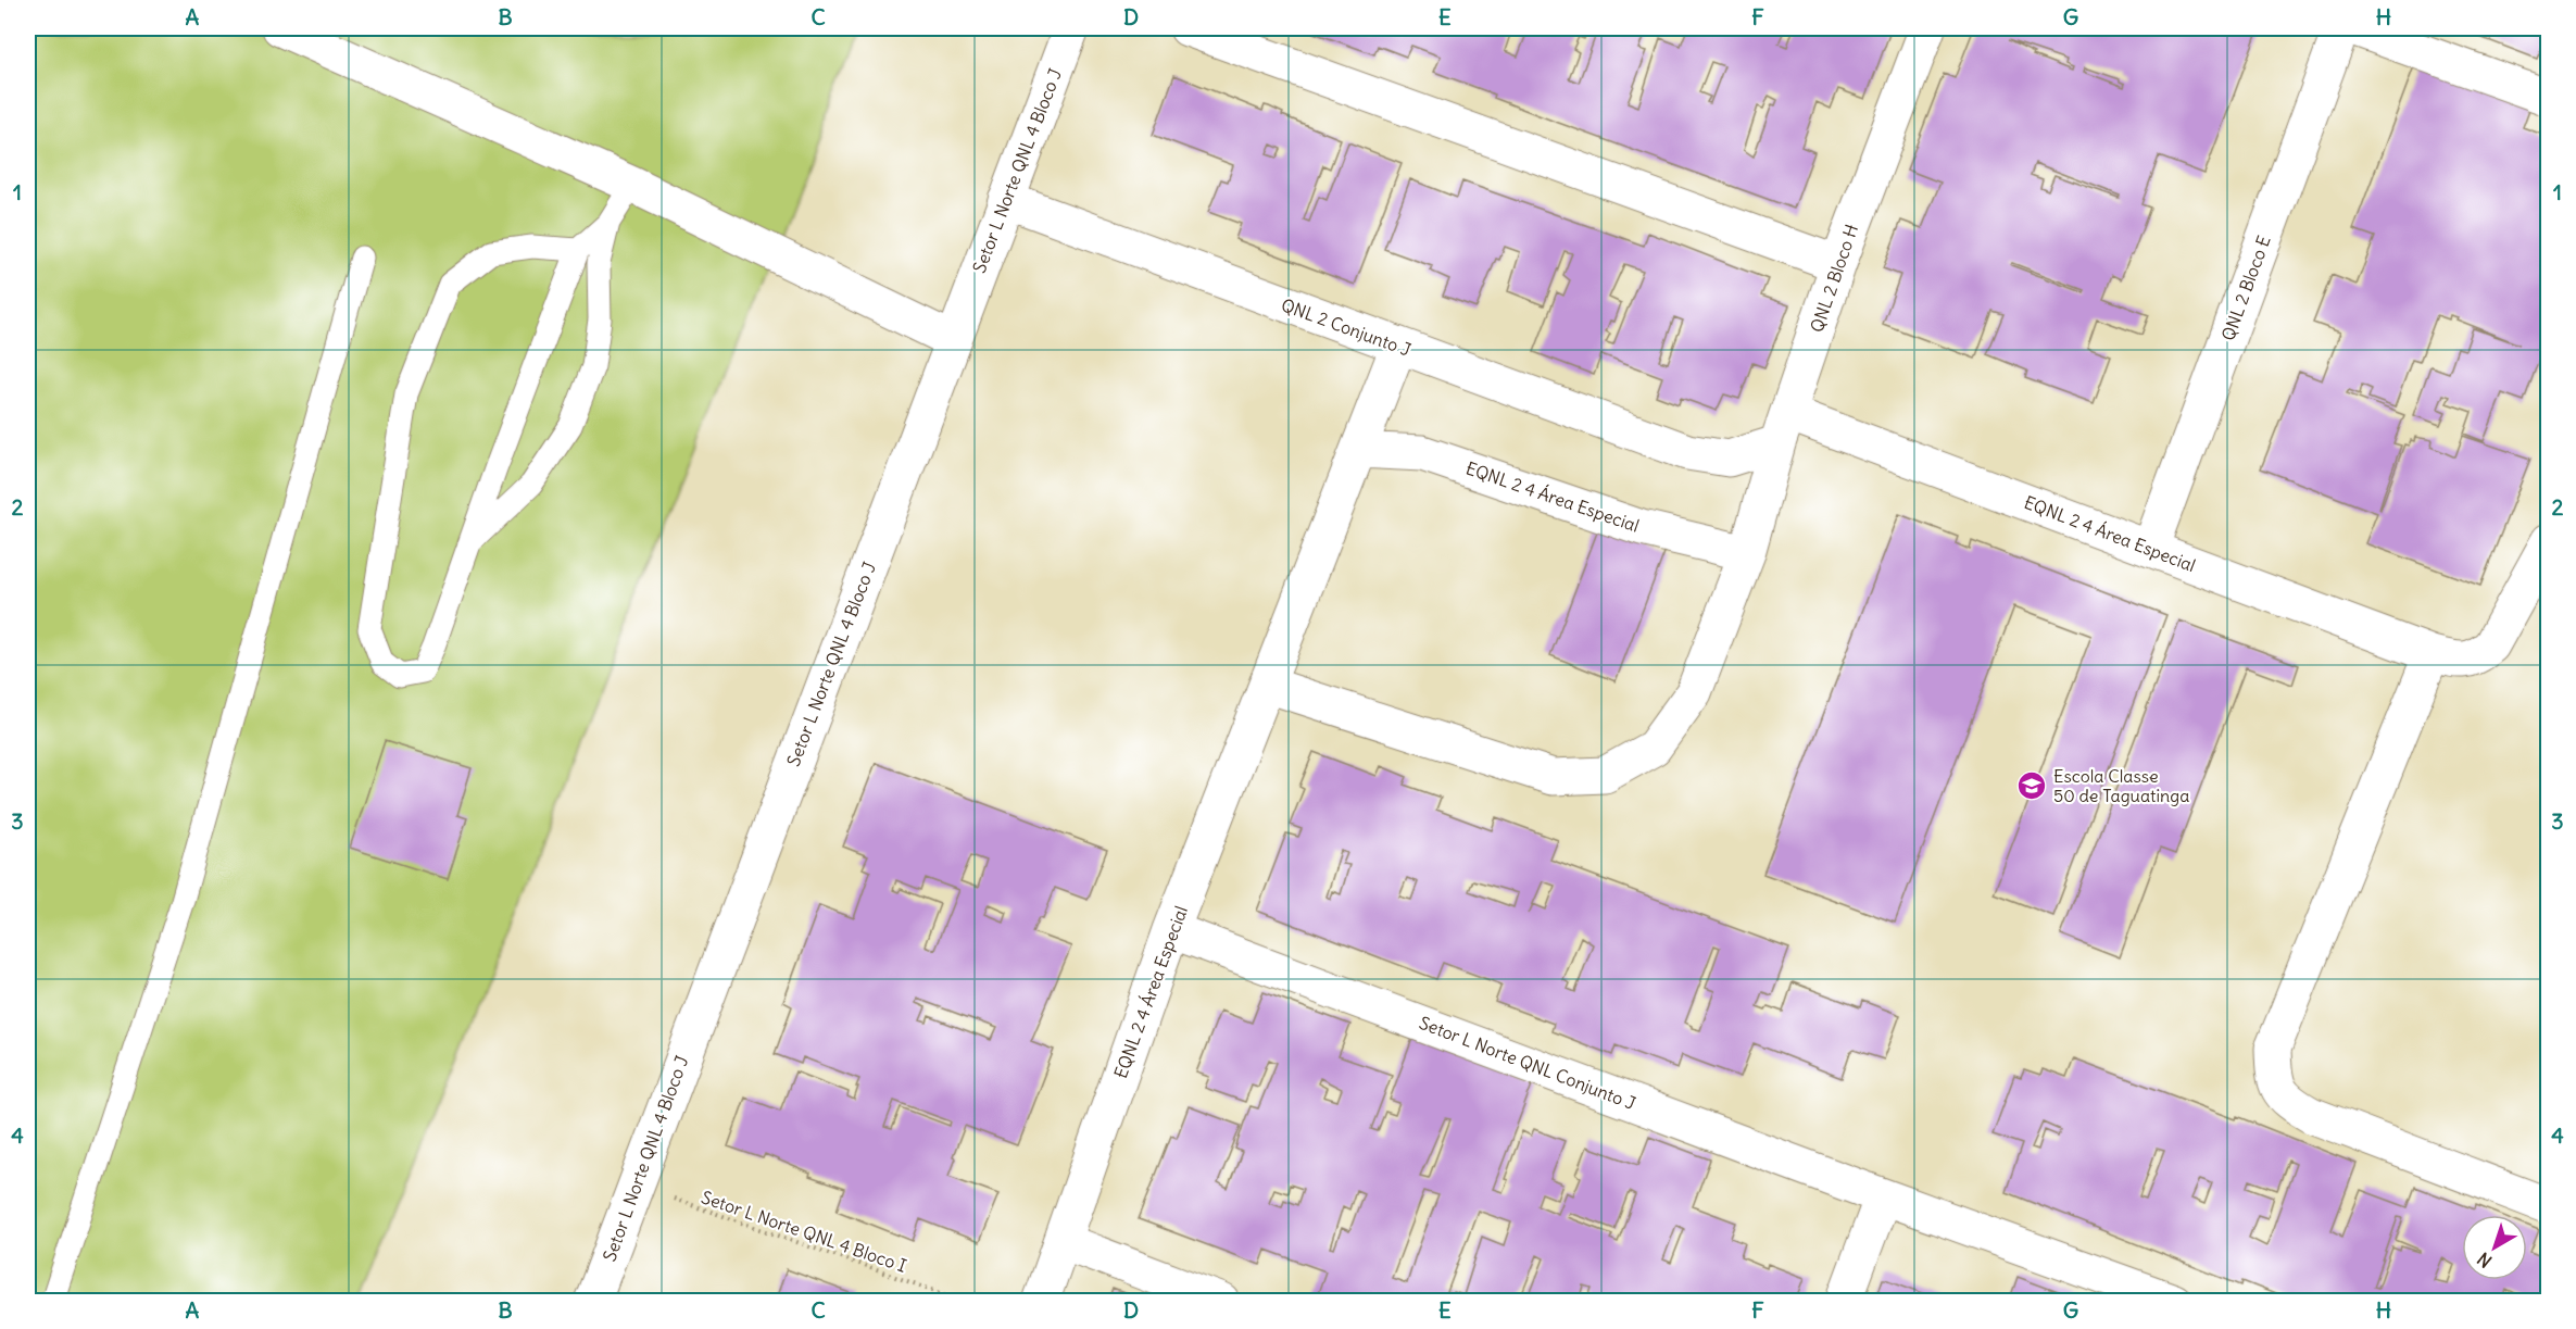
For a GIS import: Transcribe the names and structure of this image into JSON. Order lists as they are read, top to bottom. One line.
{"streets":{"street":["Setor L Norte QNL 4 Bloco J","QNL 2 Bloco H","QNL 2 Bloco E","QNL 2 Conjunto J","EQNL 2 4 Área Especial","Setor L Norte QNL Conjunto J"],"path":["Setor L Norte QNL 4 Bloco I"]},"crossings":[["Setor L Norte QNL 4 Bloco J","QNL 2 Conjunto J"],["Setor L Norte QNL 4 Bloco J","Setor L Norte QNL 4 Bloco I"],["QNL 2 Bloco H","QNL 2 Conjunto J"],["QNL 2 Bloco H","EQNL 2 4 Área Especial"],["QNL 2 Bloco E","EQNL 2 4 Área Especial"],["QNL 2 Conjunto J","EQNL 2 4 Área Especial"],["EQNL 2 4 Área Especial","Setor L Norte QNL Conjunto J"]],"places":{"school or university":["Escola Classe 50 de Taguatinga"]},"north":"bottom left","grid":{"columns":["A","B","C","D","E","F","G","H"],"rows":["1","2","3","4"]}}
